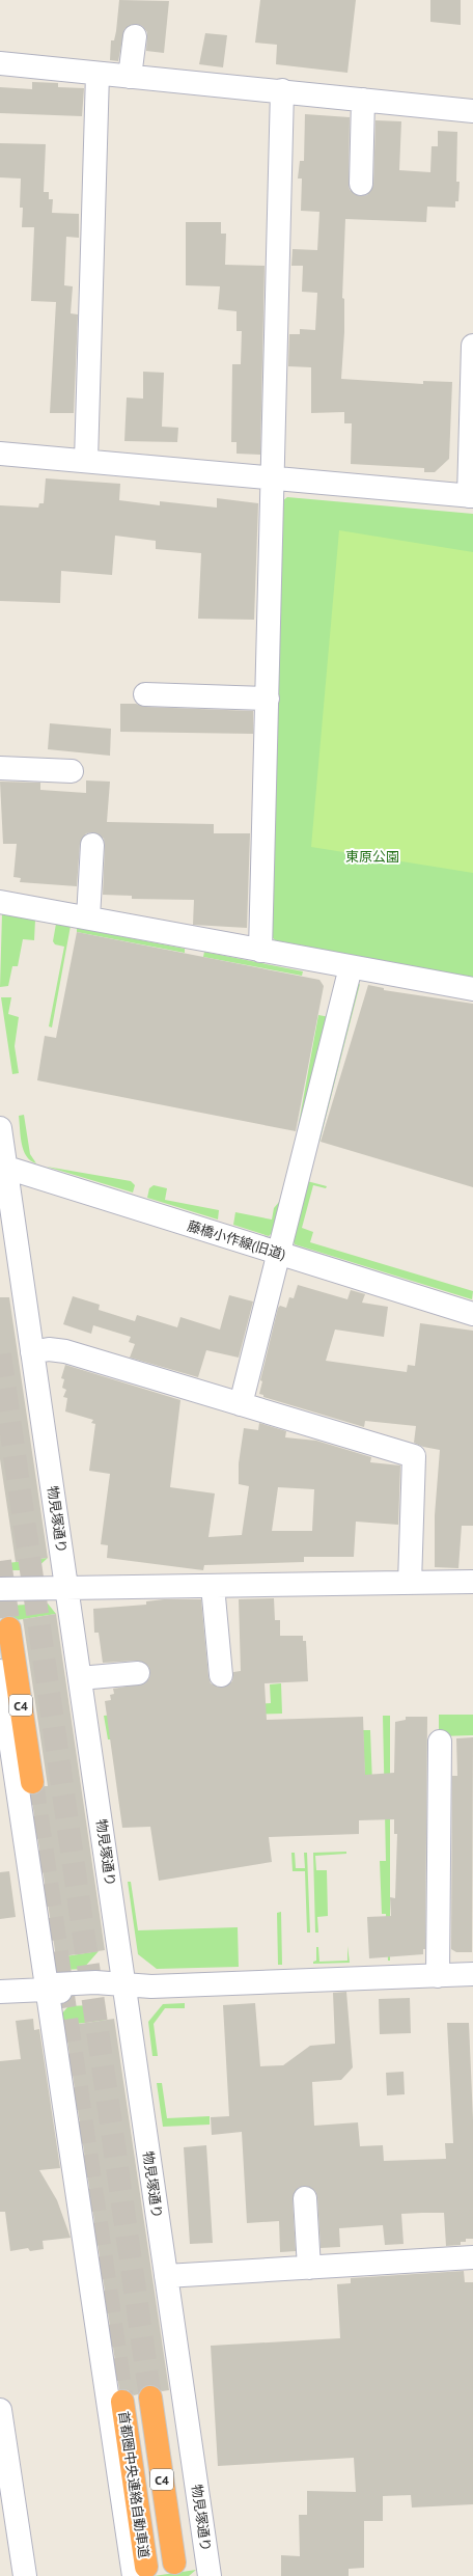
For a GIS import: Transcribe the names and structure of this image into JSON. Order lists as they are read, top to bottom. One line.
{"streets":{"highway":["C4","首都圏中央連絡自動車道"],"street":["藤橋小作線(旧道)","物見塚通り"]},"crossings":[["藤橋小作線(旧道)","物見塚通り"]],"parks":["東原公園"]}
